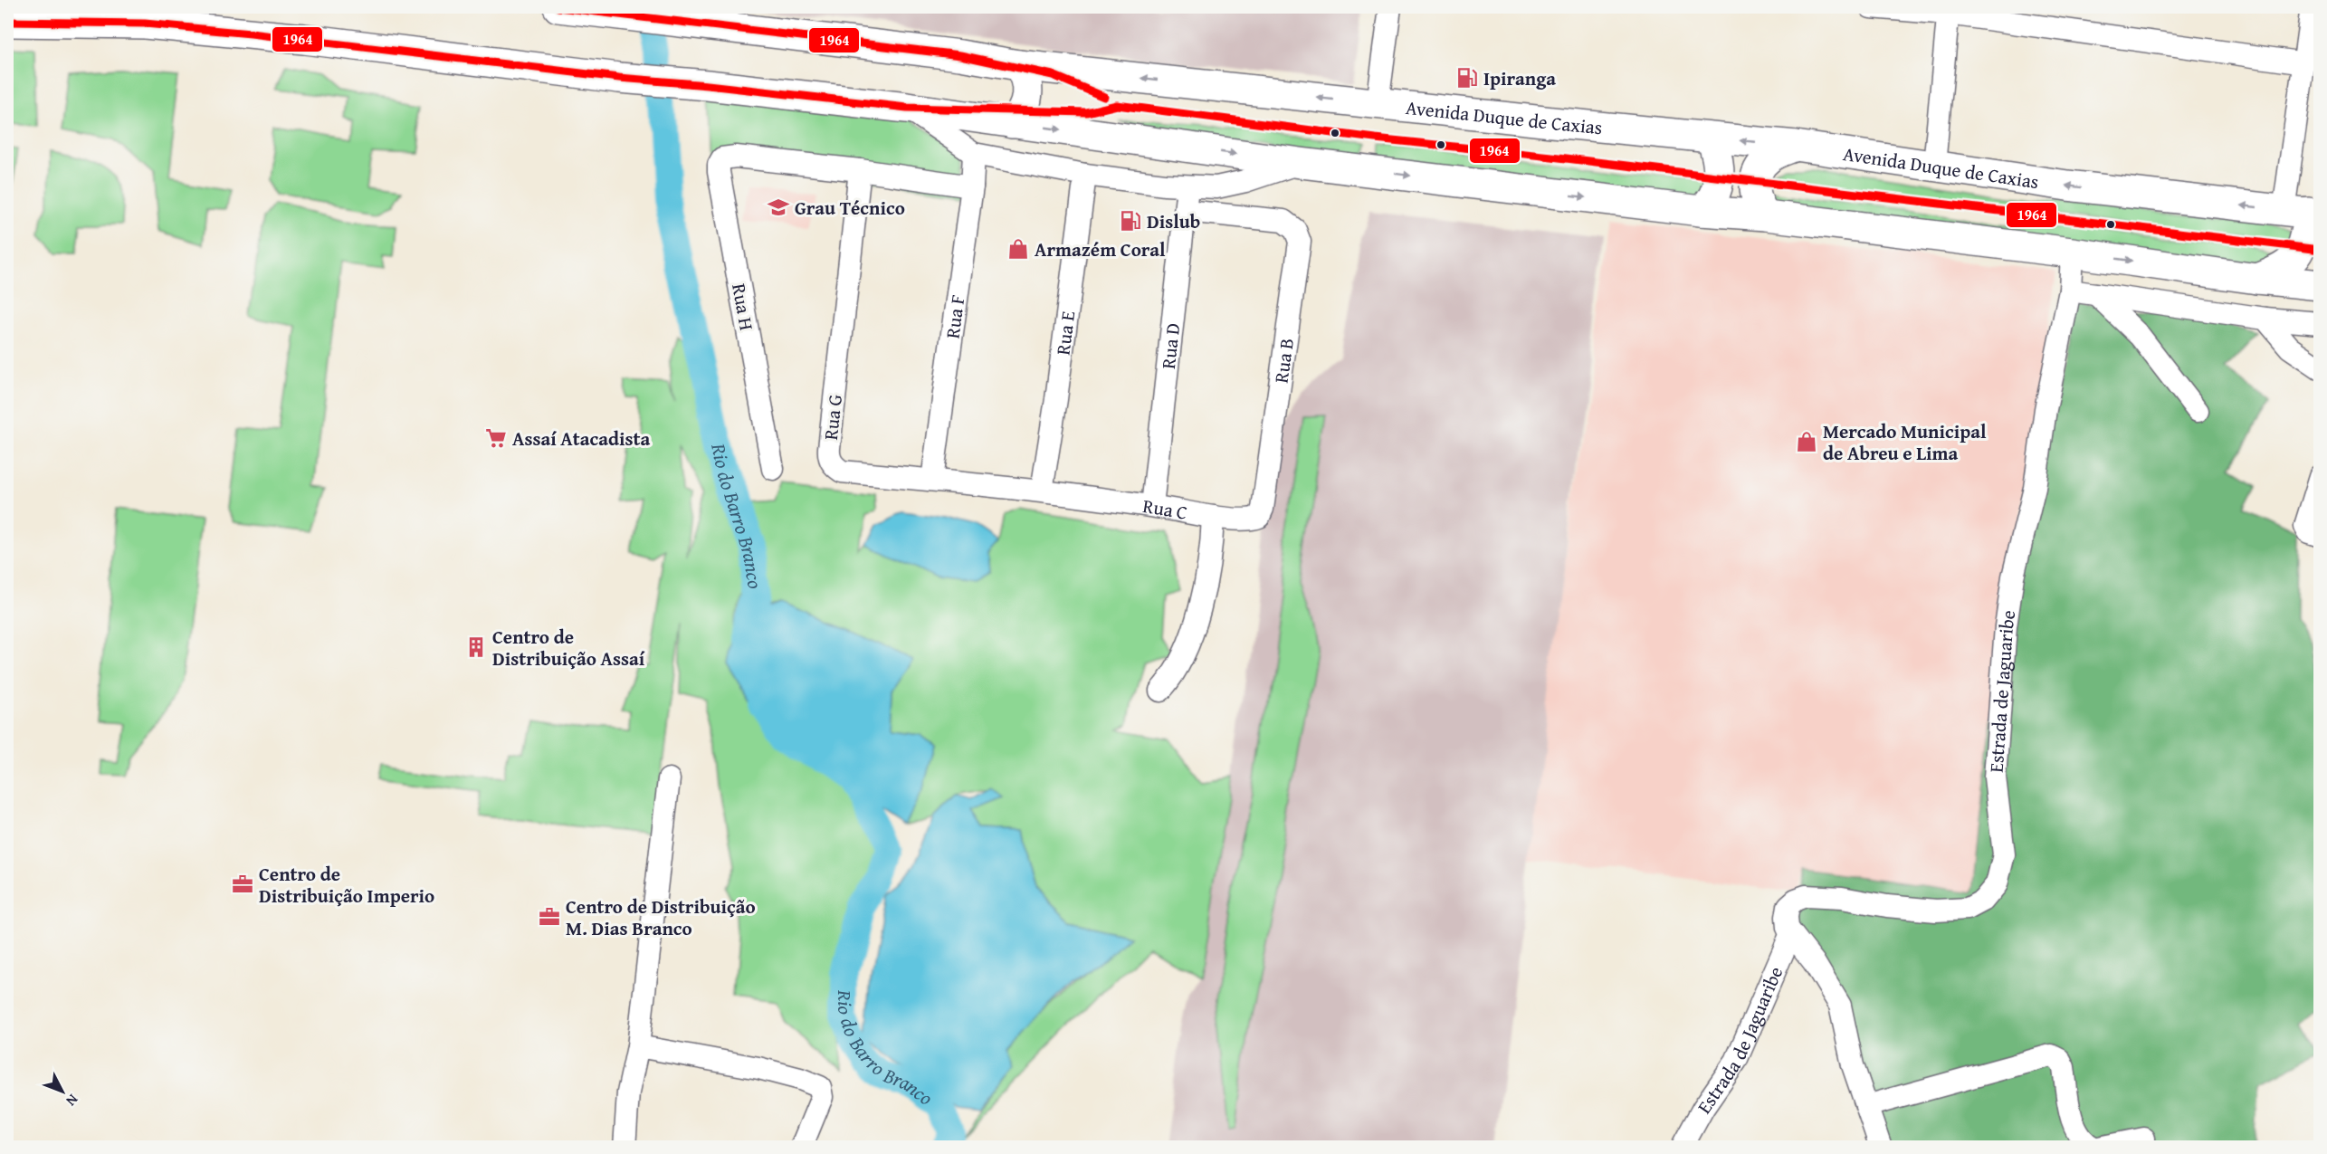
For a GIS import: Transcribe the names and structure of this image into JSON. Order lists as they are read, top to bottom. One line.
{"streets":{"highway":["Avenida Duque de Caxias"],"street":["Rua H","Rua F","Rua E","Rua D","Rua B","Rua G","Rua C","Estrada de Jaguaribe"]},"crossings":[["Rua H","Rua G"],["Rua F","Rua G"],["Rua E","Rua G"],["Rua E","Rua C"],["Rua D","Rua B"],["Rua D","Rua C"],["Rua B","Rua C"],["Rua G","Rua C"]],"water":["Rio do Barro Branco"],"places":{"fuel station":["Ipiranga","Dislub"],"school or university":["Grau Técnico"],"shop":["Armazém Coral","Mercado Municipal de Abreu e Lima"],"supermarket":["Assaí Atacadista"],"building":["Centro de Distribuição Assaí"],"office":["Centro de Distribuição Imperio","Centro de Distribuição M. Dias Branco"]},"lines":["transit line 1964"],"north":"bottom right"}
